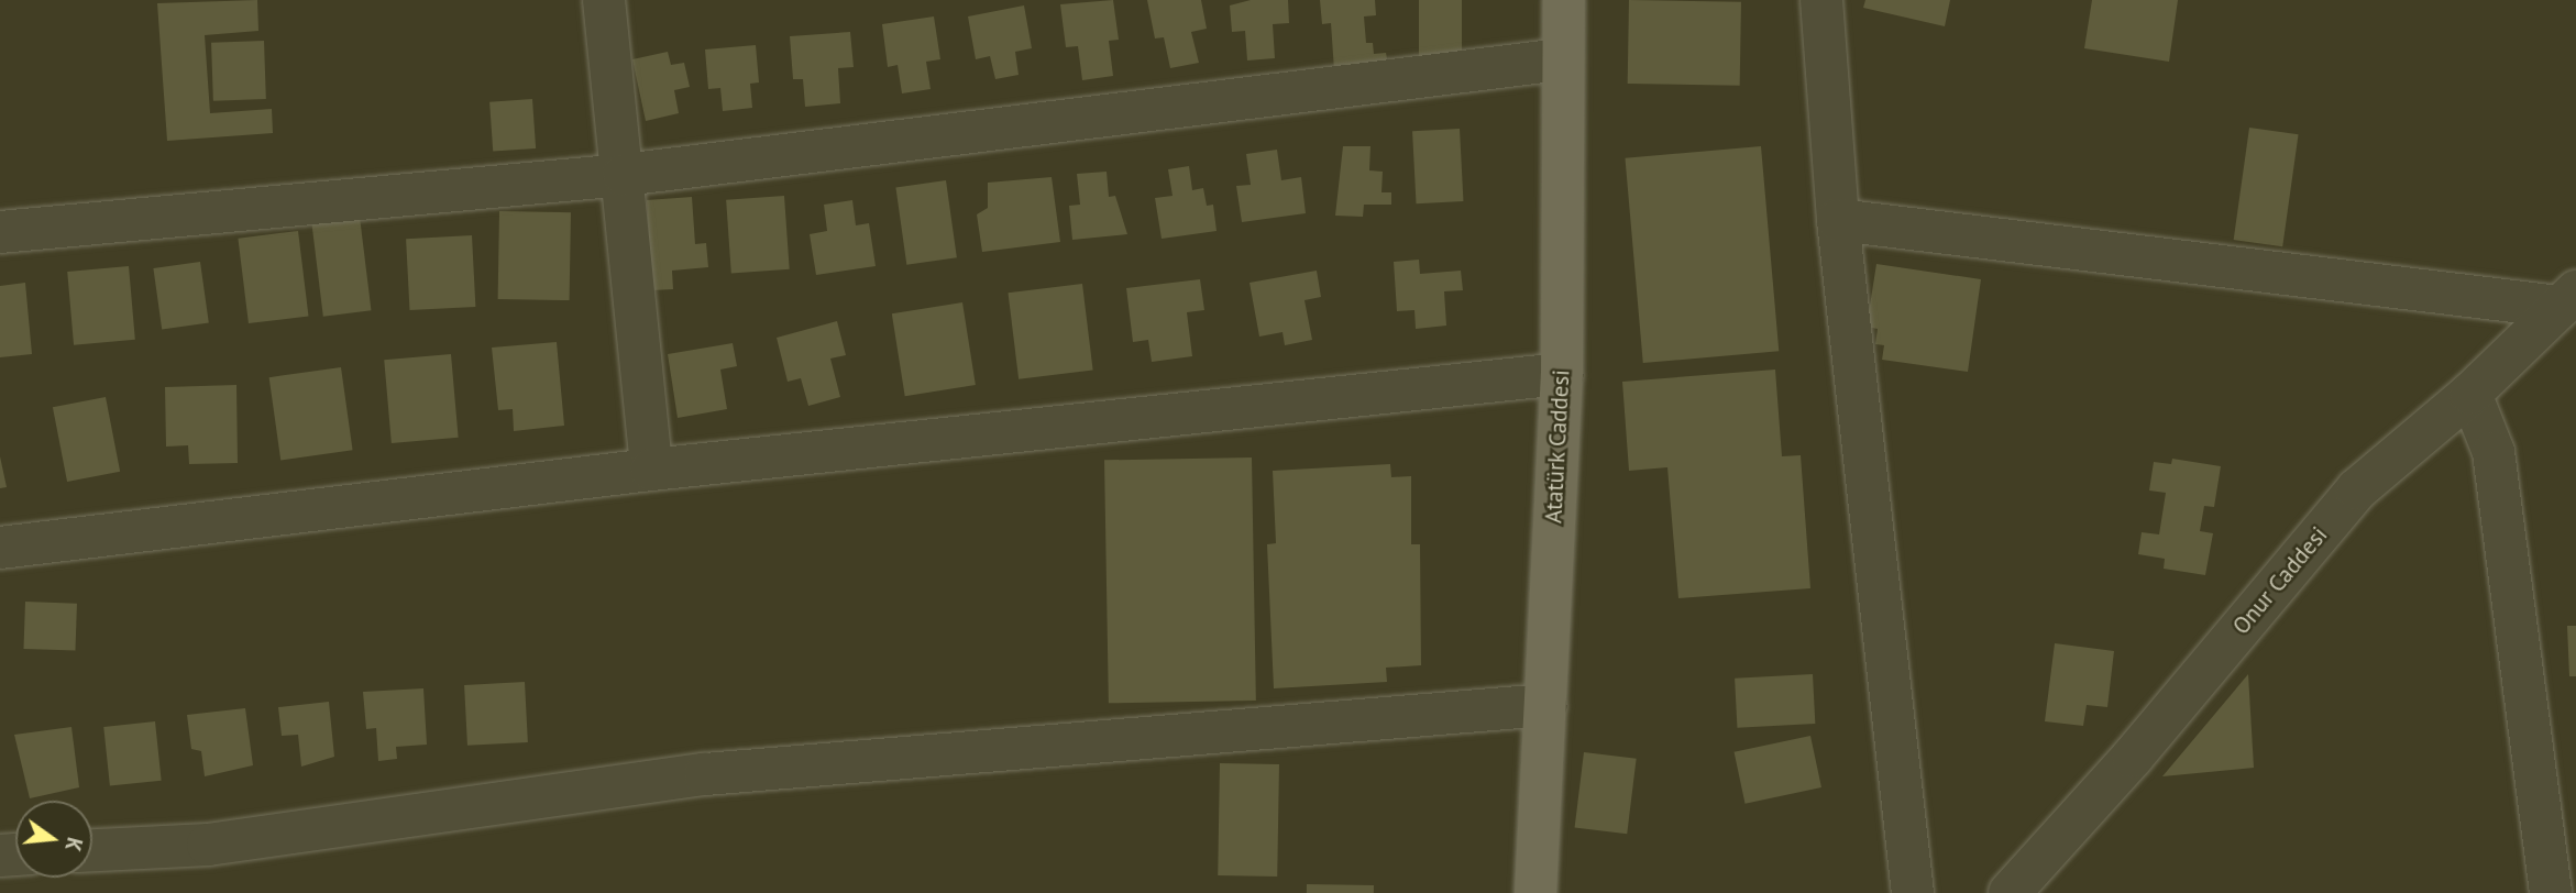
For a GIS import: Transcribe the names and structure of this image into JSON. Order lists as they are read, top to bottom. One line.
{"streets":{"main road":["Atatürk Caddesi"],"street":["Onur Caddesi"]},"north":"right"}
